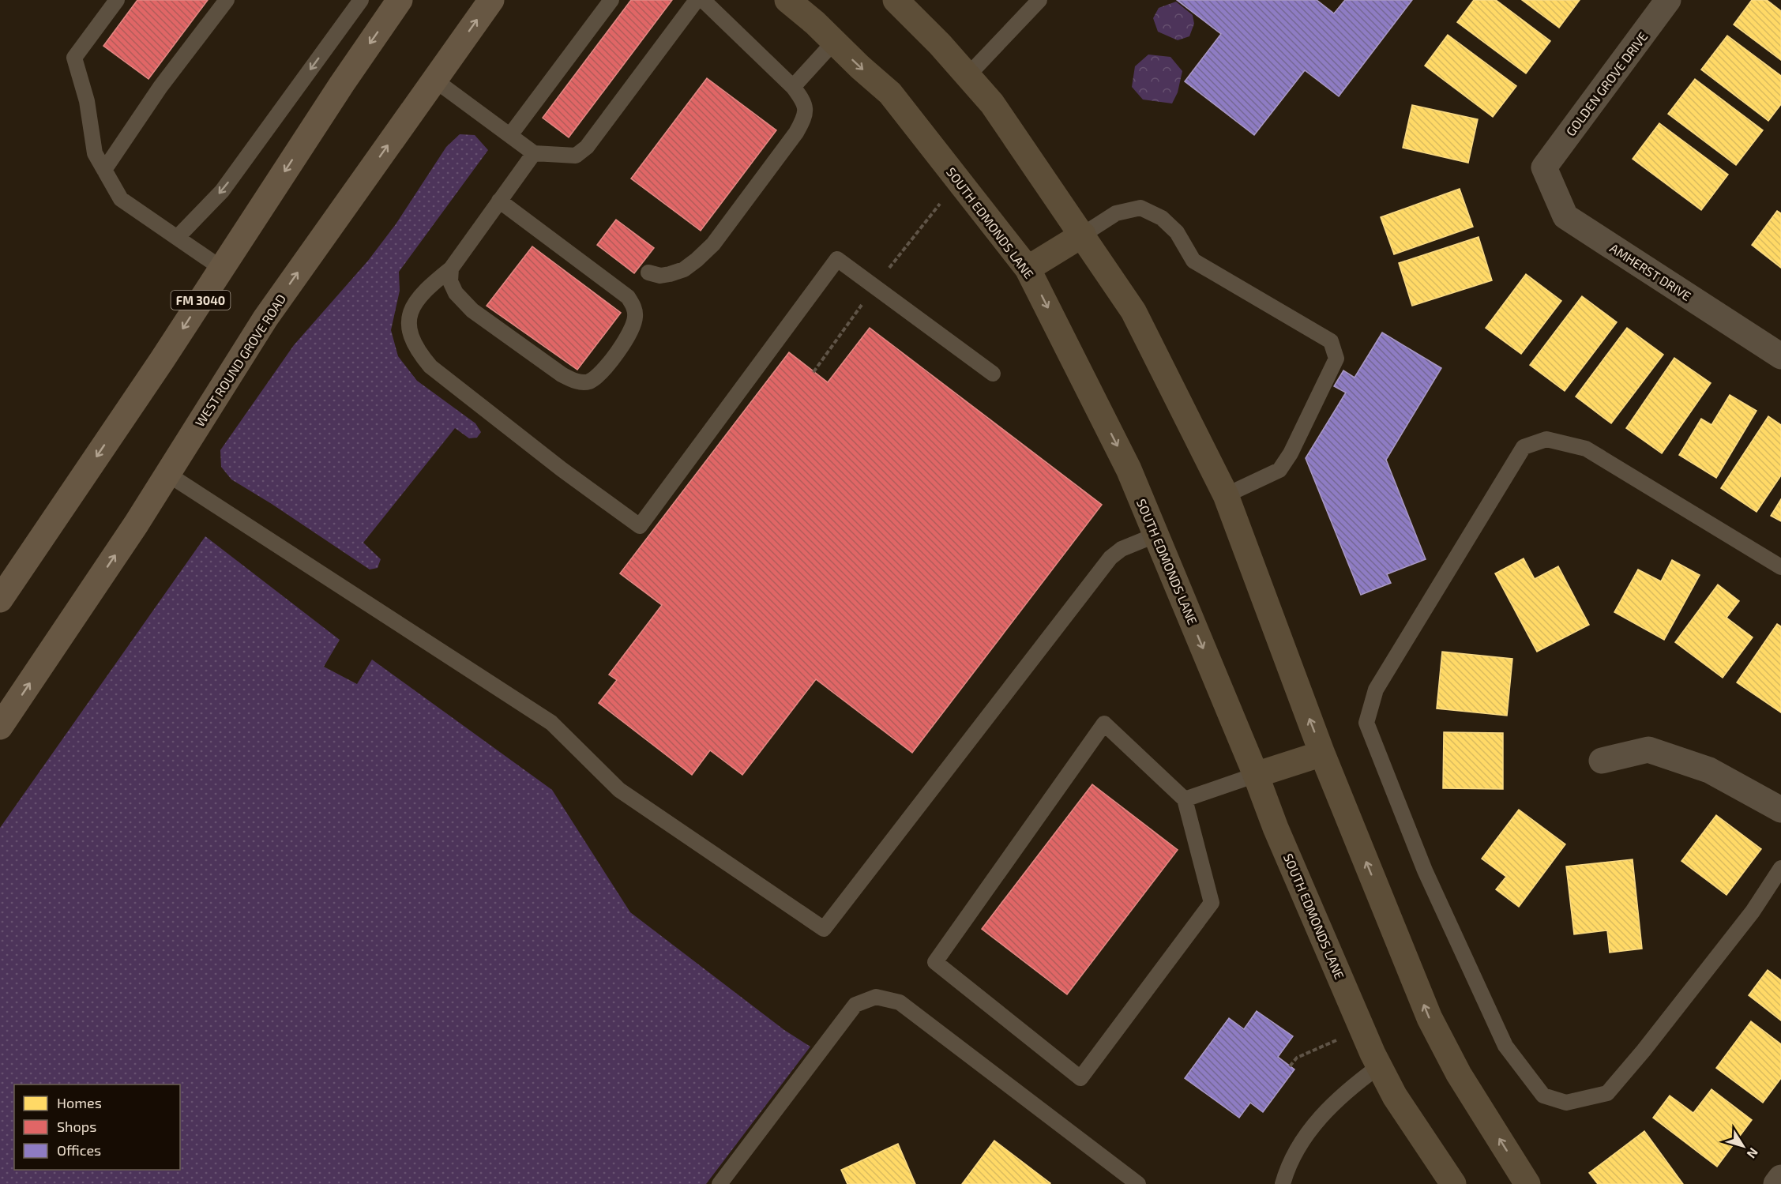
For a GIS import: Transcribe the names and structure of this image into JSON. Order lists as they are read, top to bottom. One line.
{"streets":{"main road":["SOUTH EDMONDS LANE","FM 3040","WEST ROUND GROVE ROAD"],"street":["GOLDEN GROVE DRIVE","AMHERST DRIVE"]},"crossings":[["GOLDEN GROVE DRIVE","AMHERST DRIVE"]],"legend":["Homes","Shops","Offices"],"north":"bottom right"}
